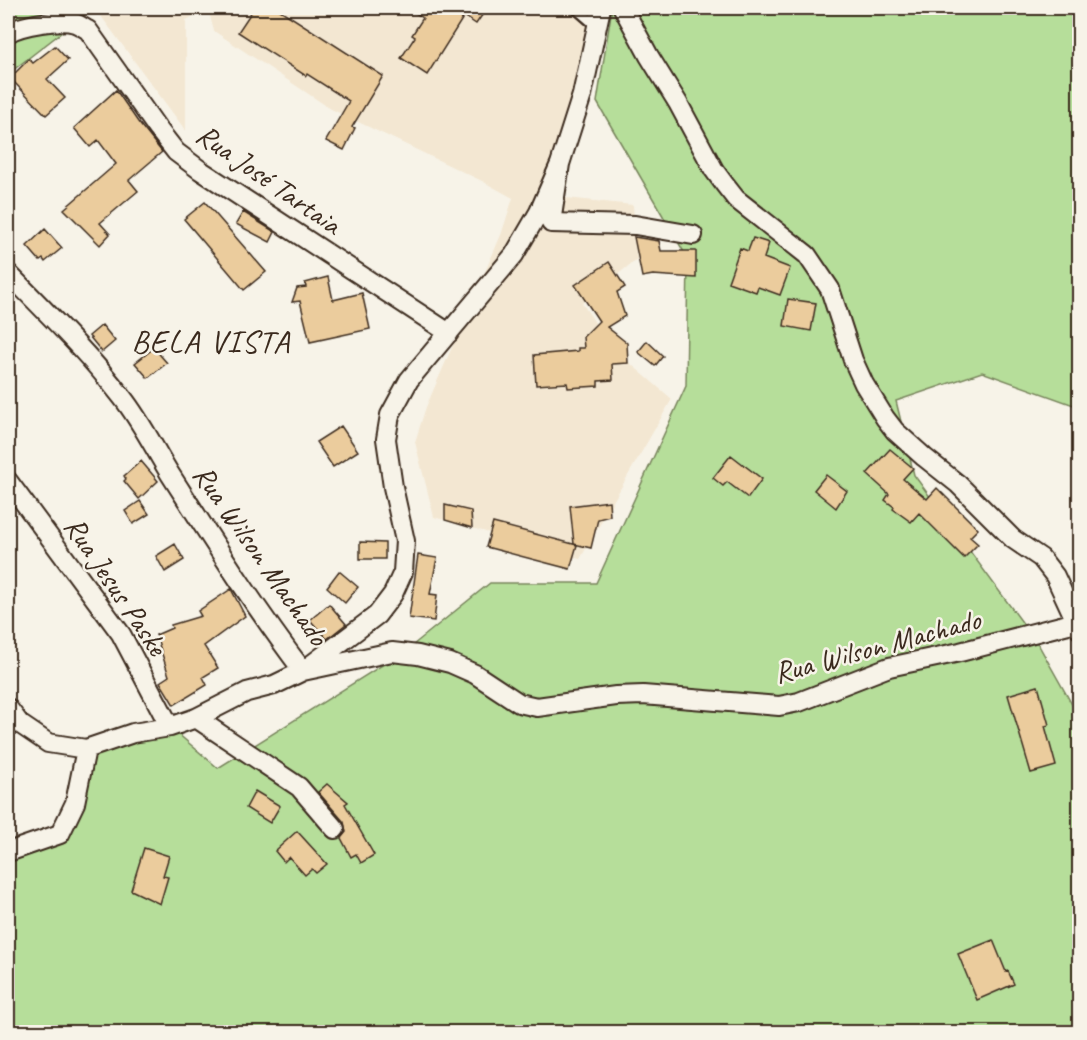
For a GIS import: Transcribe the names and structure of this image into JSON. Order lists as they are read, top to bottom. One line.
{"streets":{"street":["Rua José Tartaia","Rua Wilson Machado","Rua Jesus Paske"]},"districts":["BELA VISTA"]}
